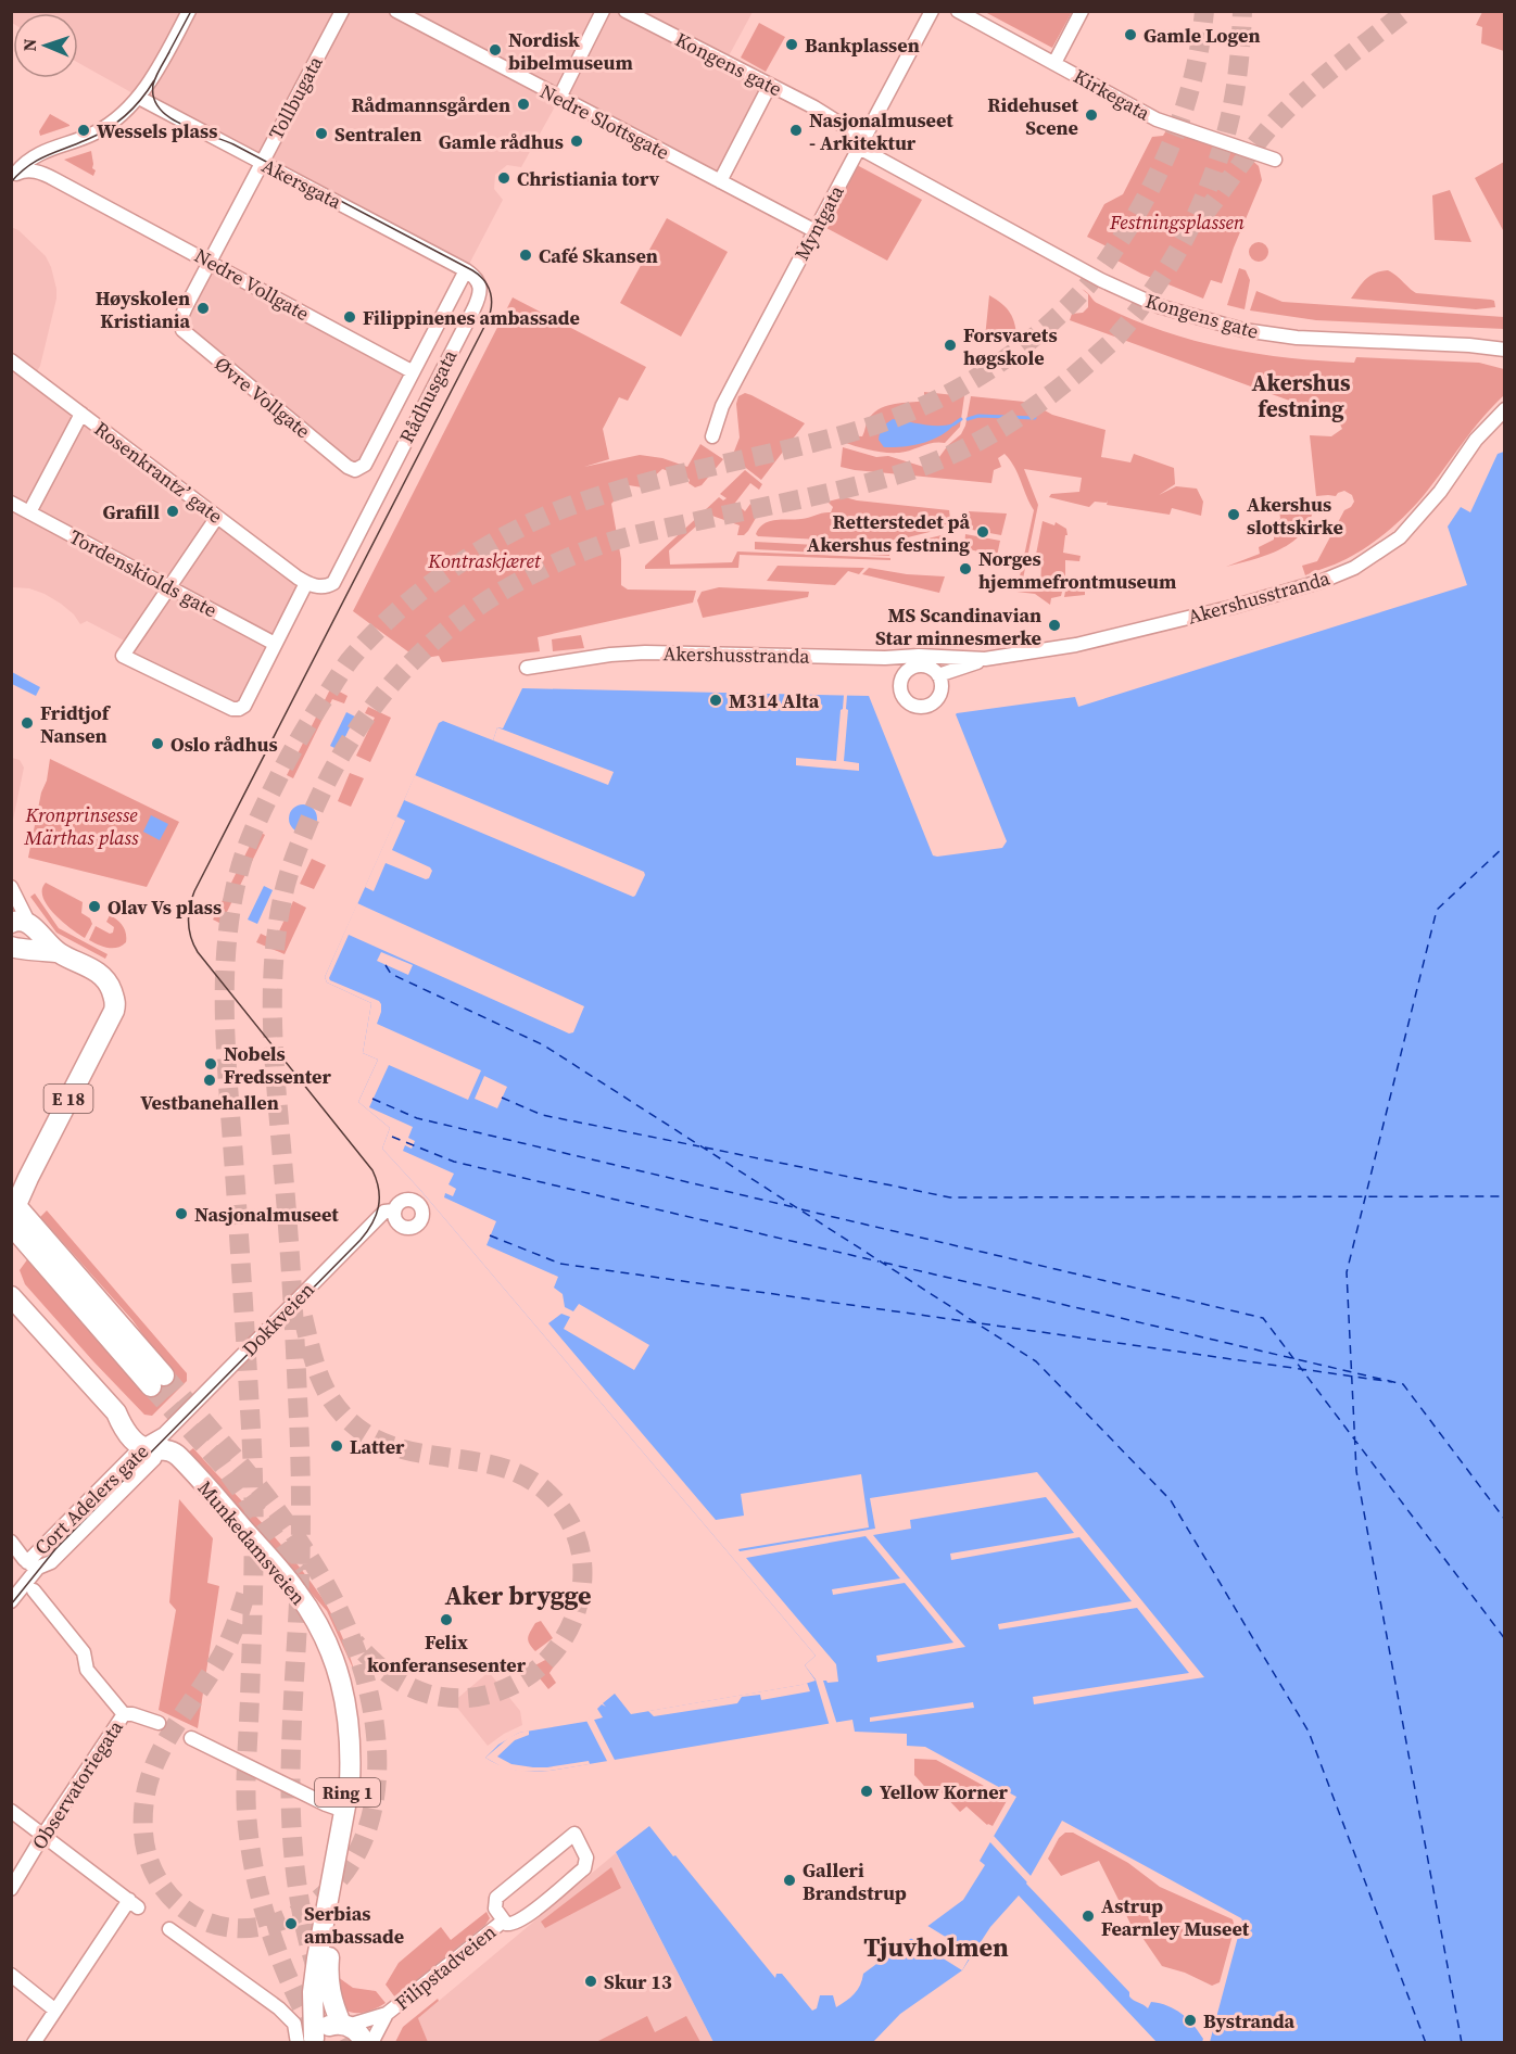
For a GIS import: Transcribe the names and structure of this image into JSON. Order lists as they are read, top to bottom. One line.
{"streets":{"highway":["E 18","Munkedamsveien","Ring 1"],"street":["Kongens gate","Kirkegata","Tollbugata","Nedre Slottsgate","Akersgata","Myntgata","Nedre Vollgate","Rådhusgata","Øvre Vollgate","Rosenkrantz’ gate","Tordenskiolds gate","Akershusstranda","Dokkveien","Cort Adelers gate","Observatoriegata","Filipstadveien"]},"crossings":[["Kongens gate","Myntgata"],["Tollbugata","Akersgata"],["Tollbugata","Nedre Vollgate"],["Tollbugata","Øvre Vollgate"],["Nedre Slottsgate","Myntgata"],["Akersgata","Rådhusgata"],["Nedre Vollgate","Rådhusgata"],["Rådhusgata","Øvre Vollgate"],["Rådhusgata","Rosenkrantz’ gate"],["Dokkveien","Cort Adelers gate"],["Dokkveien","Munkedamsveien"],["Cort Adelers gate","Munkedamsveien"],["Munkedamsveien","Filipstadveien"]],"districts":["Akershus festning","Aker brygge","Tjuvholmen"],"parks":["Festningsplassen","Kontraskjæret","Kronprinsesse Märthas plass"],"places":["Gamle Logen","Bankplassen","Nordisk bibelmuseum","Rådmannsgården","Ridehuset Scene","Wessels plass","Nasjonalmuseet - Arkitektur","Sentralen","Gamle rådhus","Christiania torv","Café Skansen","Høyskolen Kristiania","Filippinenes ambassade","Forsvarets høgskole","Grafill","Akershus slottskirke","Retterstedet på Akershus festning","Norges hjemmefrontmuseum","MS Scandinavian Star minnesmerke","M314 Alta","Fridtjof Nansen","Oslo rådhus","Olav Vs plass","Nobels Fredssenter","Vestbanehallen","Nasjonalmuseet","Latter","Felix konferansesenter","Yellow Korner","Galleri Brandstrup","Astrup Fearnley Museet","Serbias ambassade","Skur 13","Bystranda"],"north":"left"}
